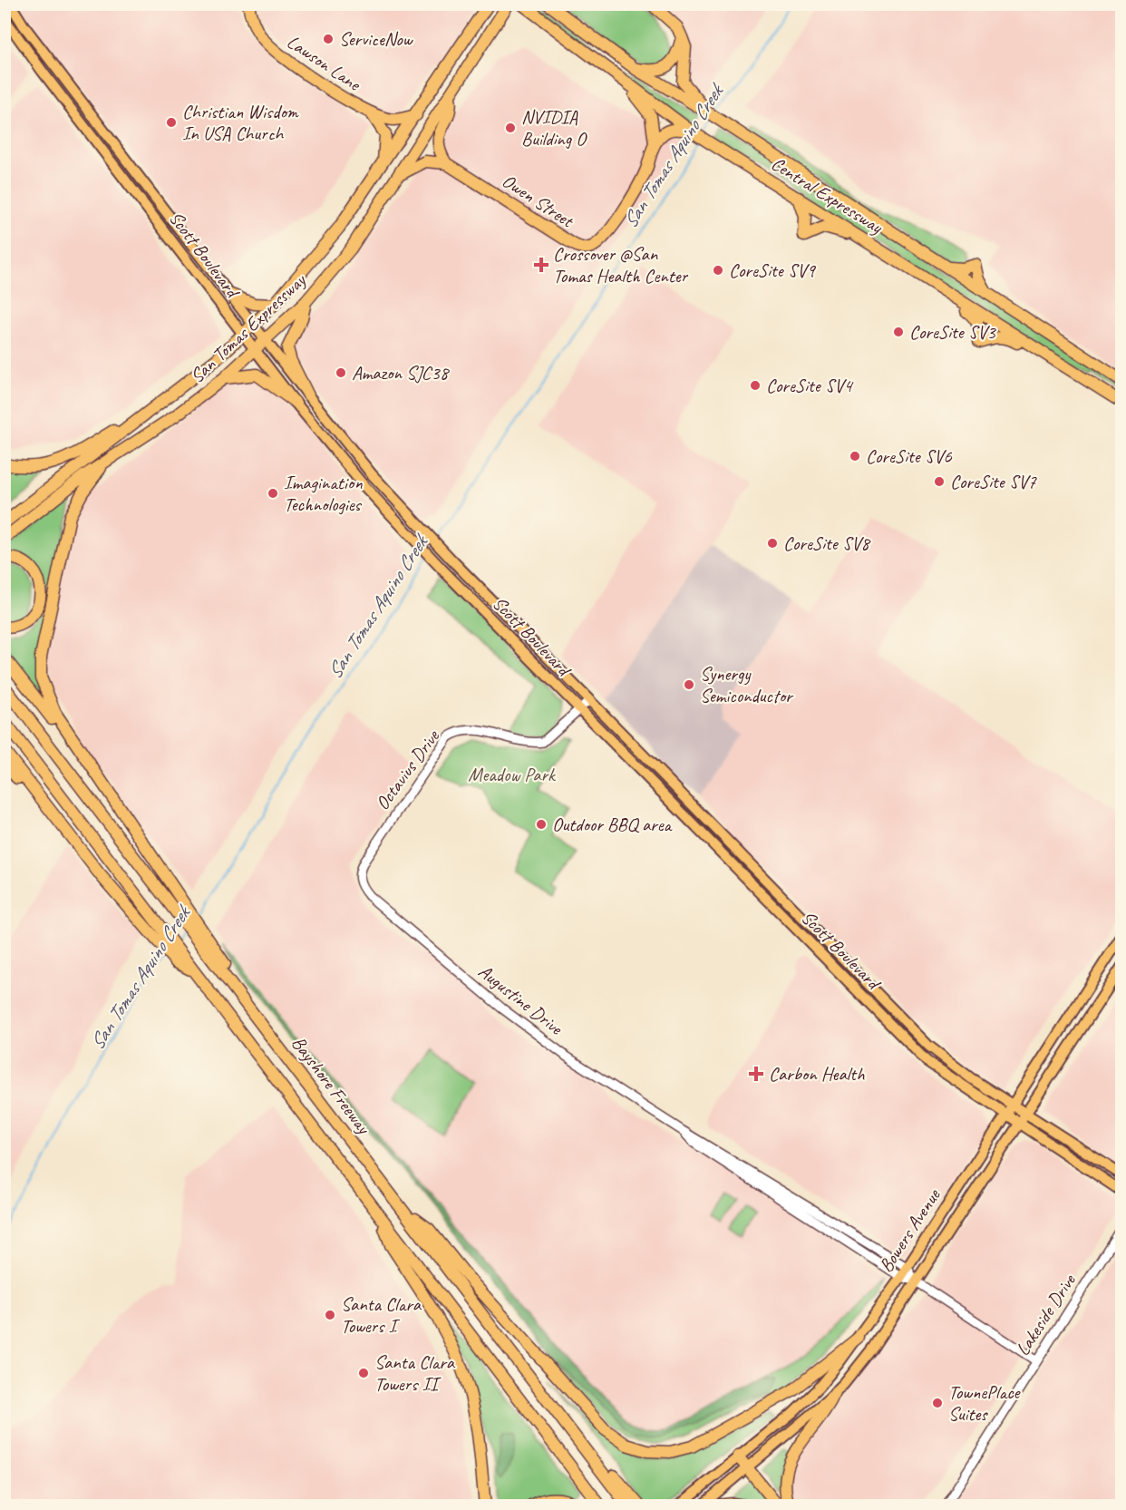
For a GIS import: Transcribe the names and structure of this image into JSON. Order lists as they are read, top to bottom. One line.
{"streets":{"highway":["Lawson Lane","Central Expressway","Owen Street","San Tomas Expressway","Bayshore Freeway"],"main road":["Scott Boulevard","Bowers Avenue"],"street":["Octavius Drive","Augustine Drive","Lakeside Drive"]},"crossings":[["Scott Boulevard","San Tomas Expressway"],["Scott Boulevard","Octavius Drive"],["Scott Boulevard","Bowers Avenue"],["Octavius Drive","Augustine Drive"],["Augustine Drive","Bowers Avenue"],["Augustine Drive","Lakeside Drive"]],"water":["San Tomas Aquino Creek"],"parks":["Meadow Park"],"places":{"other":["ServiceNow","Christian Wisdom In USA Church","NVIDIA Building O","CoreSite SV9","CoreSite SV3","Amazon SJC38","CoreSite SV4","CoreSite SV6","CoreSite SV7","Imagination Technologies","CoreSite SV8","Synergy Semiconductor","Outdoor BBQ area","Santa Clara Towers I","Santa Clara Towers II","TownePlace Suites"],"health":["Crossover @San Tomas Health Center","Carbon Health"]}}
